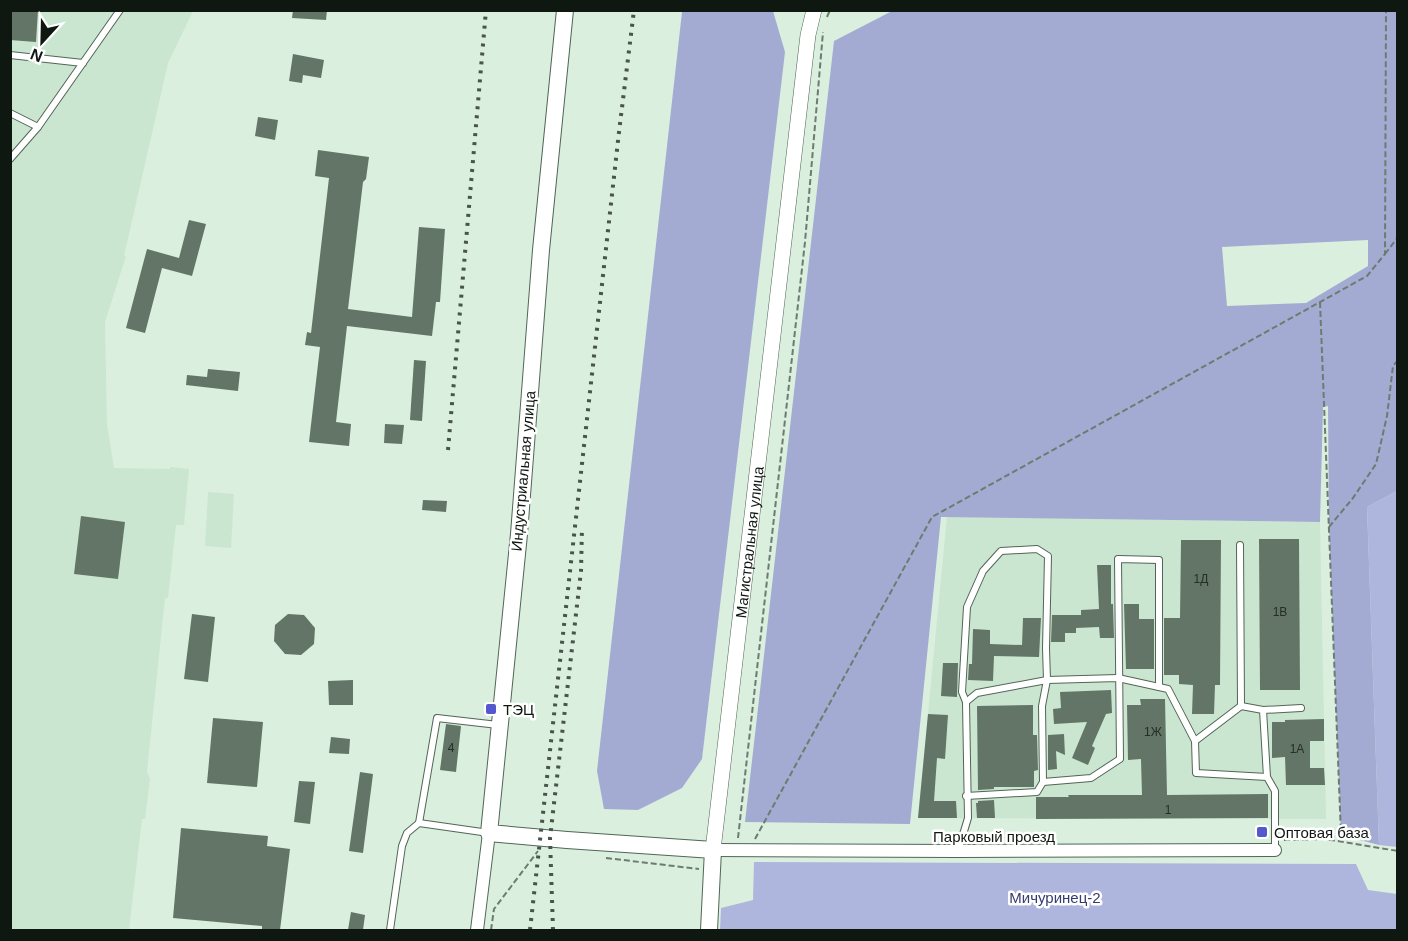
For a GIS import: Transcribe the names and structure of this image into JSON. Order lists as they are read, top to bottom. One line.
{"streets":{"main road":["Индустриальная улица"],"street":["Магистральная улица","Парковый проезд"]},"crossings":[["Магистральная улица","Парковый проезд"]],"parks":["Мичуринец-2"],"places":{"transit":["ТЭЦ","Оптовая база"]},"house_numbers":["1Д","1В","1Ж","4","1А","1"],"north":"bottom"}
